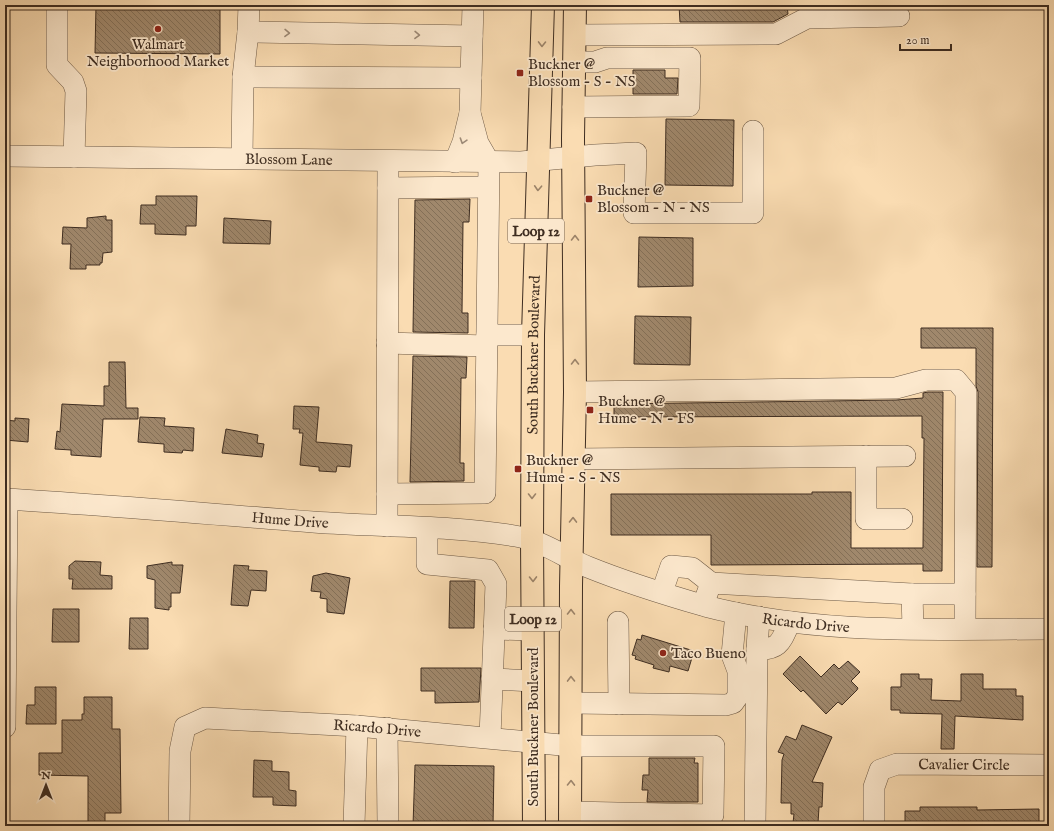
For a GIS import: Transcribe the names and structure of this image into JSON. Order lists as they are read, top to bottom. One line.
{"streets":{"main road":["Loop 12","South Buckner Boulevard"],"street":["Blossom Lane","Hume Drive","Ricardo Drive","Cavalier Circle"]},"crossings":[["Blossom Lane","Loop 12"],["Blossom Lane","South Buckner Boulevard"],["Loop 12","Hume Drive"],["Loop 12","Ricardo Drive"],["South Buckner Boulevard","Hume Drive"],["South Buckner Boulevard","Ricardo Drive"],["Hume Drive","Ricardo Drive"]],"places":{"other":["Walmart Neighborhood Market","Taco Bueno"],"transit":["Buckner @ Blossom - S - NS","Buckner @ Blossom - N - NS","Buckner @ Hume - N - FS","Buckner @ Hume - S - NS"]},"scale_bar":"20 m","north":"top"}
